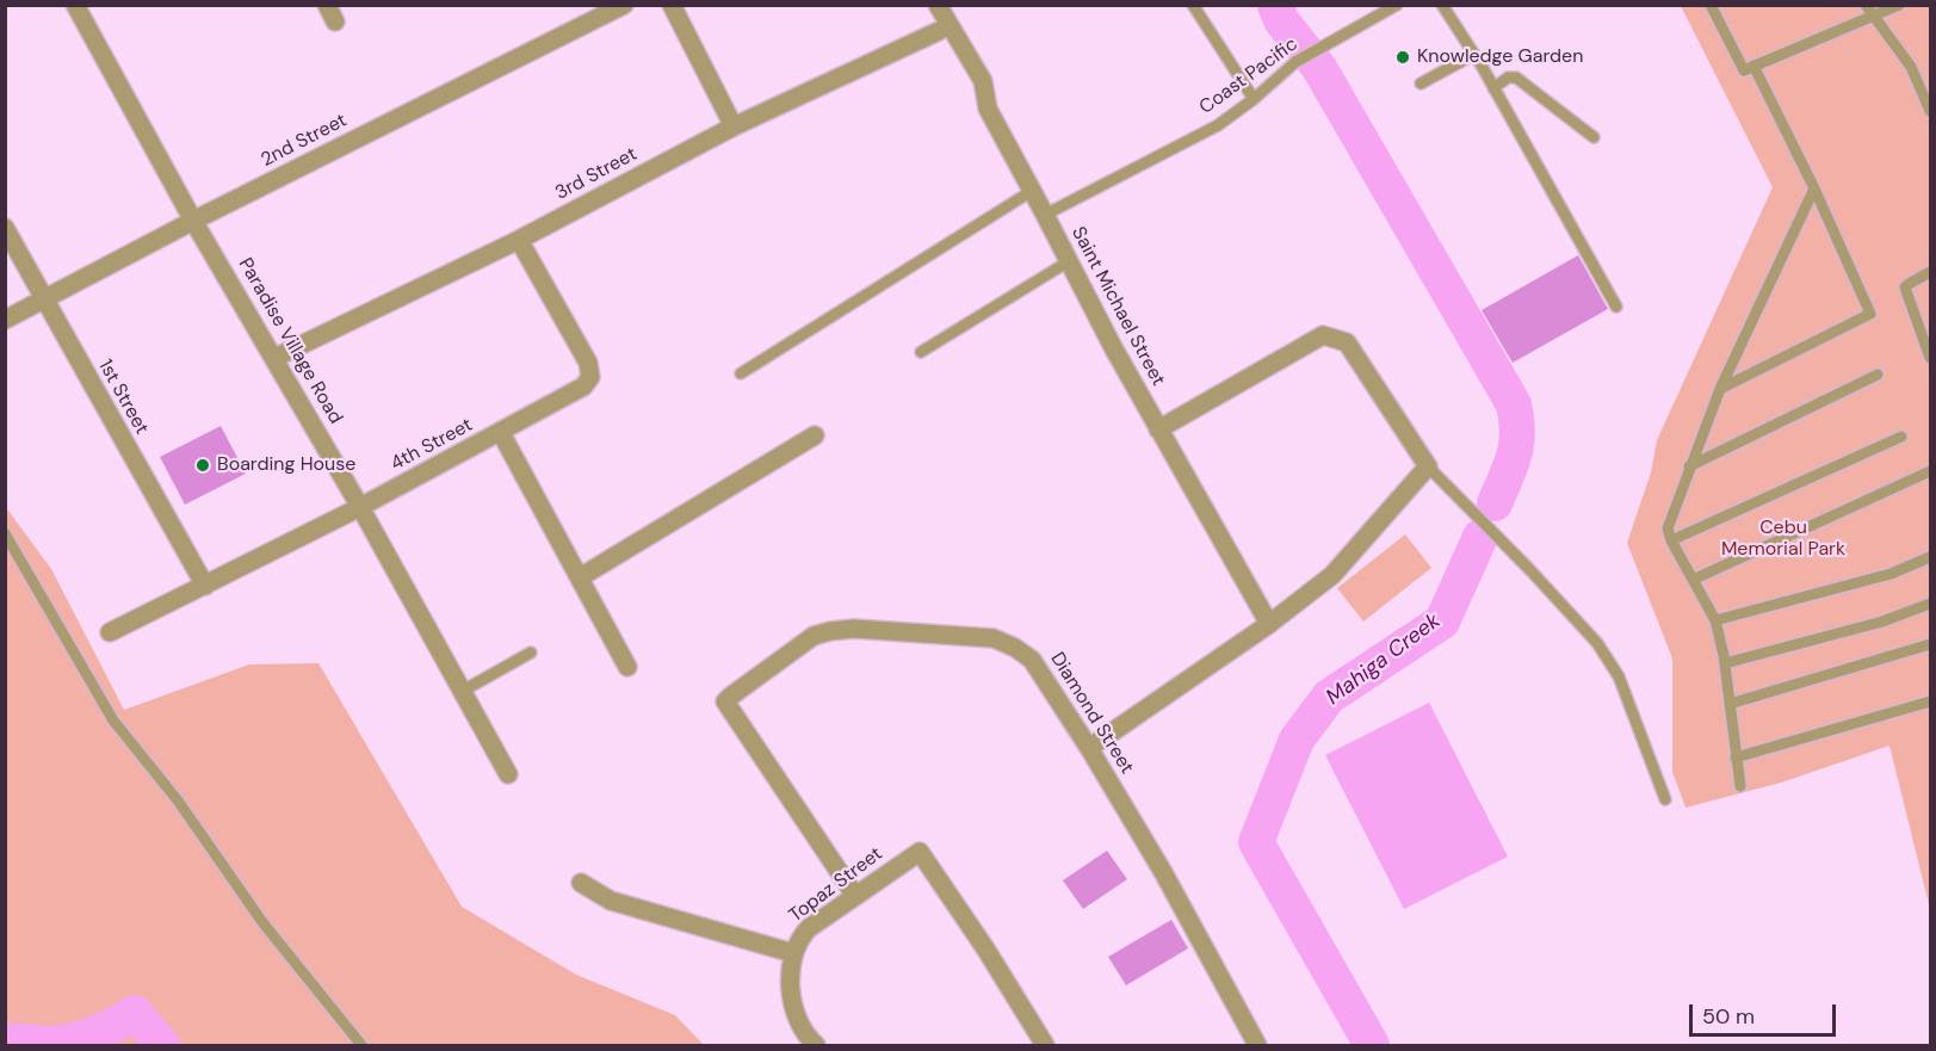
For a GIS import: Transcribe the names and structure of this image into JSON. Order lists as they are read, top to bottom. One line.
{"streets":{"street":["2nd Street","3rd Street","Saint Michael Street","Paradise Village Road","1st Street","4th Street","Diamond Street","Topaz Street"],"lane":["Coast Pacific"]},"crossings":[["Coast Pacific","Saint Michael Street"],["2nd Street","Paradise Village Road"],["2nd Street","1st Street"],["3rd Street","Paradise Village Road"],["3rd Street","4th Street"],["Paradise Village Road","4th Street"],["1st Street","4th Street"],["Diamond Street","Topaz Street"]],"water":["Mahiga Creek"],"parks":["Cebu Memorial Park"],"places":["Knowledge Garden","Boarding House"],"scale_bar":"50 m"}
